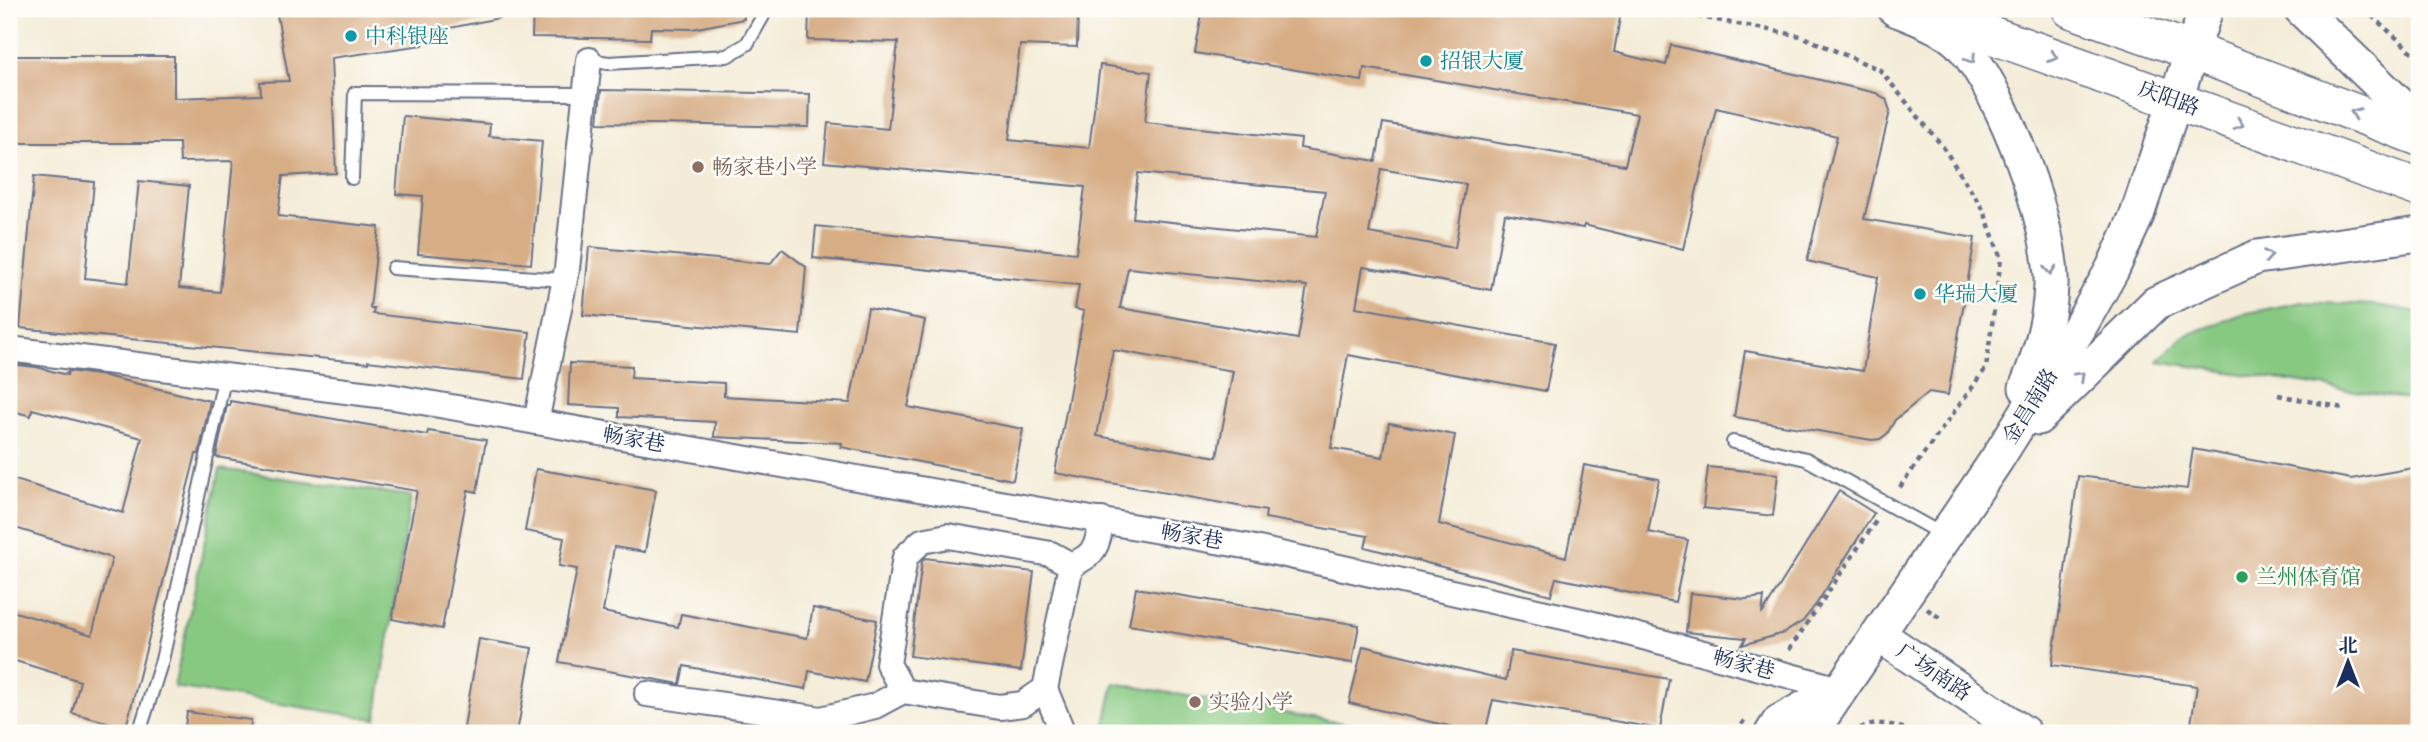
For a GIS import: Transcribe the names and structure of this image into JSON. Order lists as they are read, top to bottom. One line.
{"streets":{"main road":["庆阳路"],"street":["金昌南路","畅家巷","广场南路"]},"crossings":[["庆阳路","金昌南路"],["金昌南路","畅家巷"],["金昌南路","广场南路"]],"places":["中科银座","招银大厦","畅家巷小学","华瑞大厦","兰州体育馆","实验小学"],"north":"top"}
